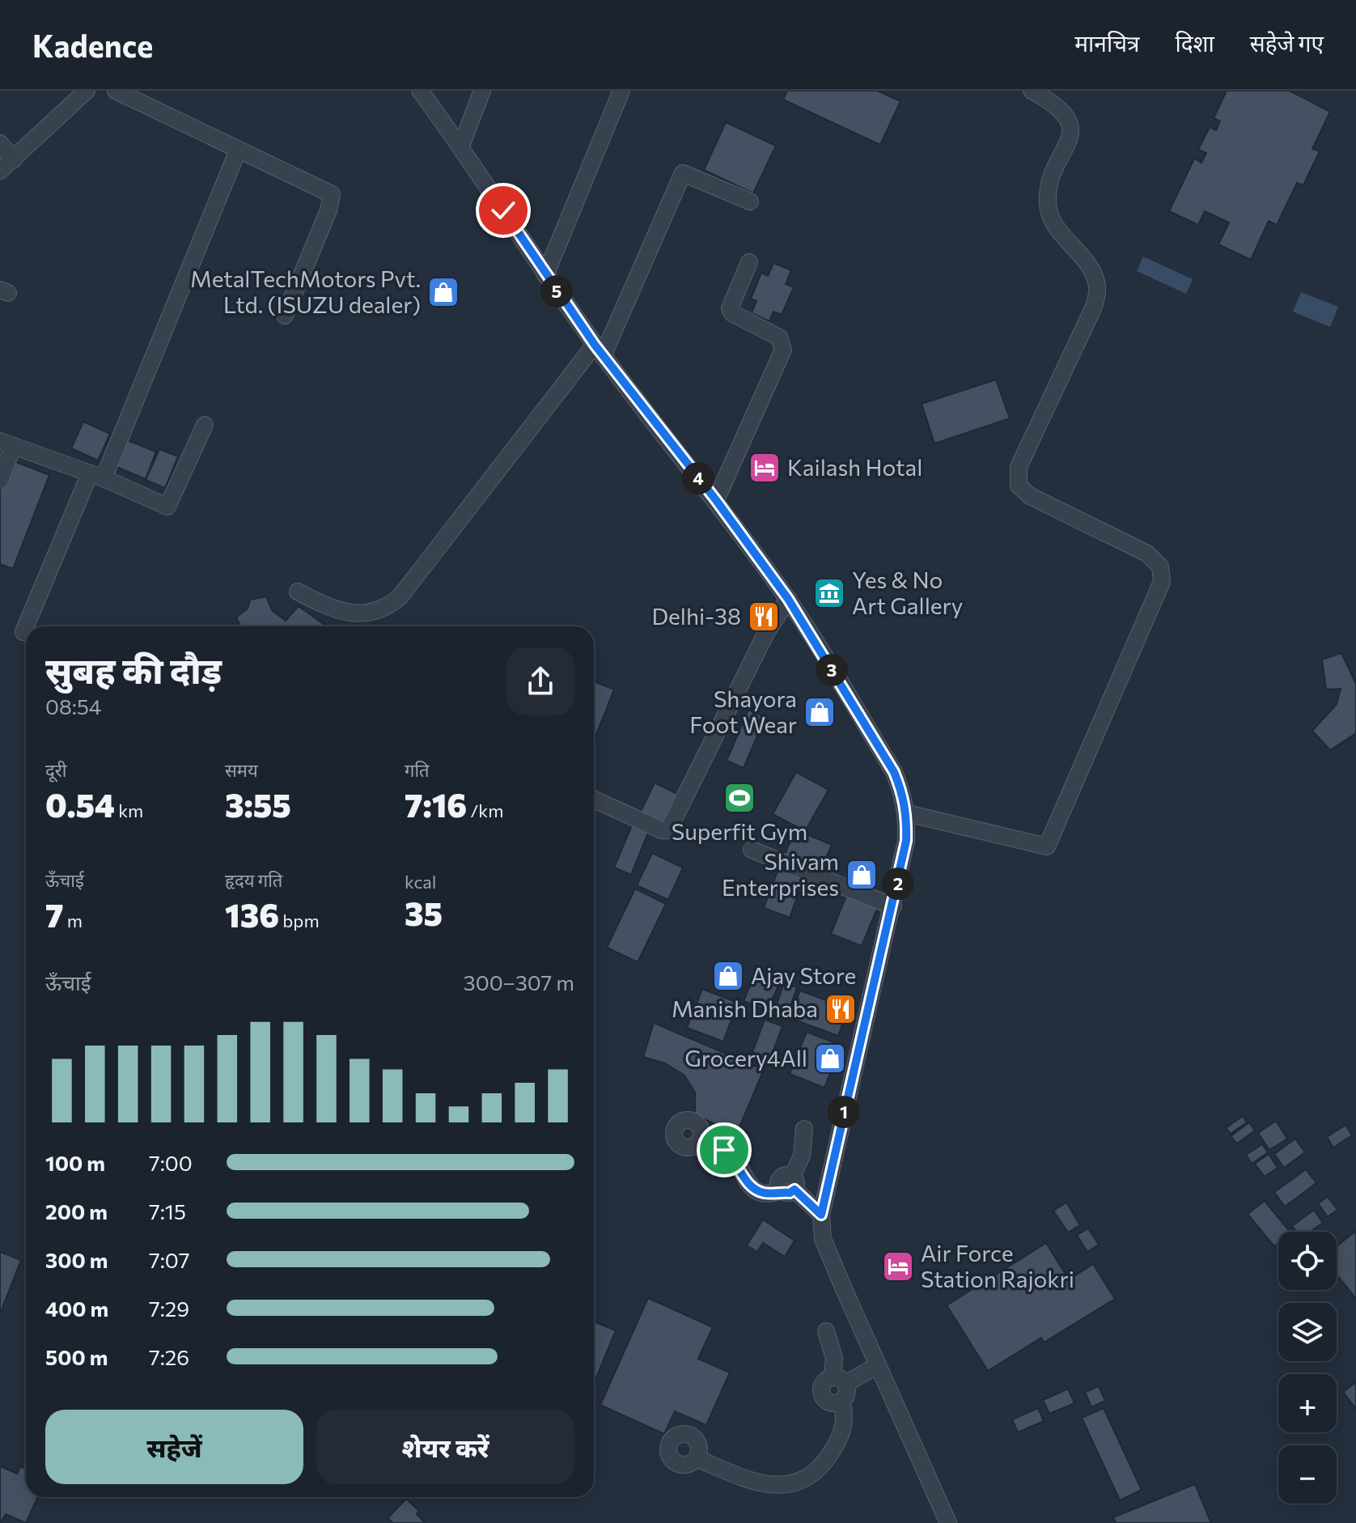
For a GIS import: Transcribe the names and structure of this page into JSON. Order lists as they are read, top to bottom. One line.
{"places":{"shop":["MetalTechMotors Pvt. Ltd. (ISUZU dealer)","Shayora Foot Wear","Shivam Enterprises","Ajay Store","Grocery4All"],"hotel":["Kailash Hotal","Air Force Station Rajokri"],"museum":["Yes & No Art Gallery"],"restaurant":["Delhi-38","Manish Dhaba"],"sports":["Superfit Gym"]},"page":{"header":"Kadence","nav":["मानचित्र","दिशा","सहेजे गए"],"pins":["5","4","3","2","1"],"heading":["सुबह की दौड़","08:54"],"stats":[["दूरी","0.54 km"],["समय","3:55"],["गति","7:16 /km"],["ऊँचाई","7 m"],["हृदय गति","136 bpm"],["kcal","35"]],"chart":["ऊँचाई","300–307 m"],"list":[{"name":"100 m","note":"7:00"},{"name":"200 m","note":"7:15"},{"name":"300 m","note":"7:07"},{"name":"400 m","note":"7:29"},{"name":"500 m","note":"7:26"}],"map_buttons":["+","−"],"buttons":["सहेजें","शेयर करें"]}}
